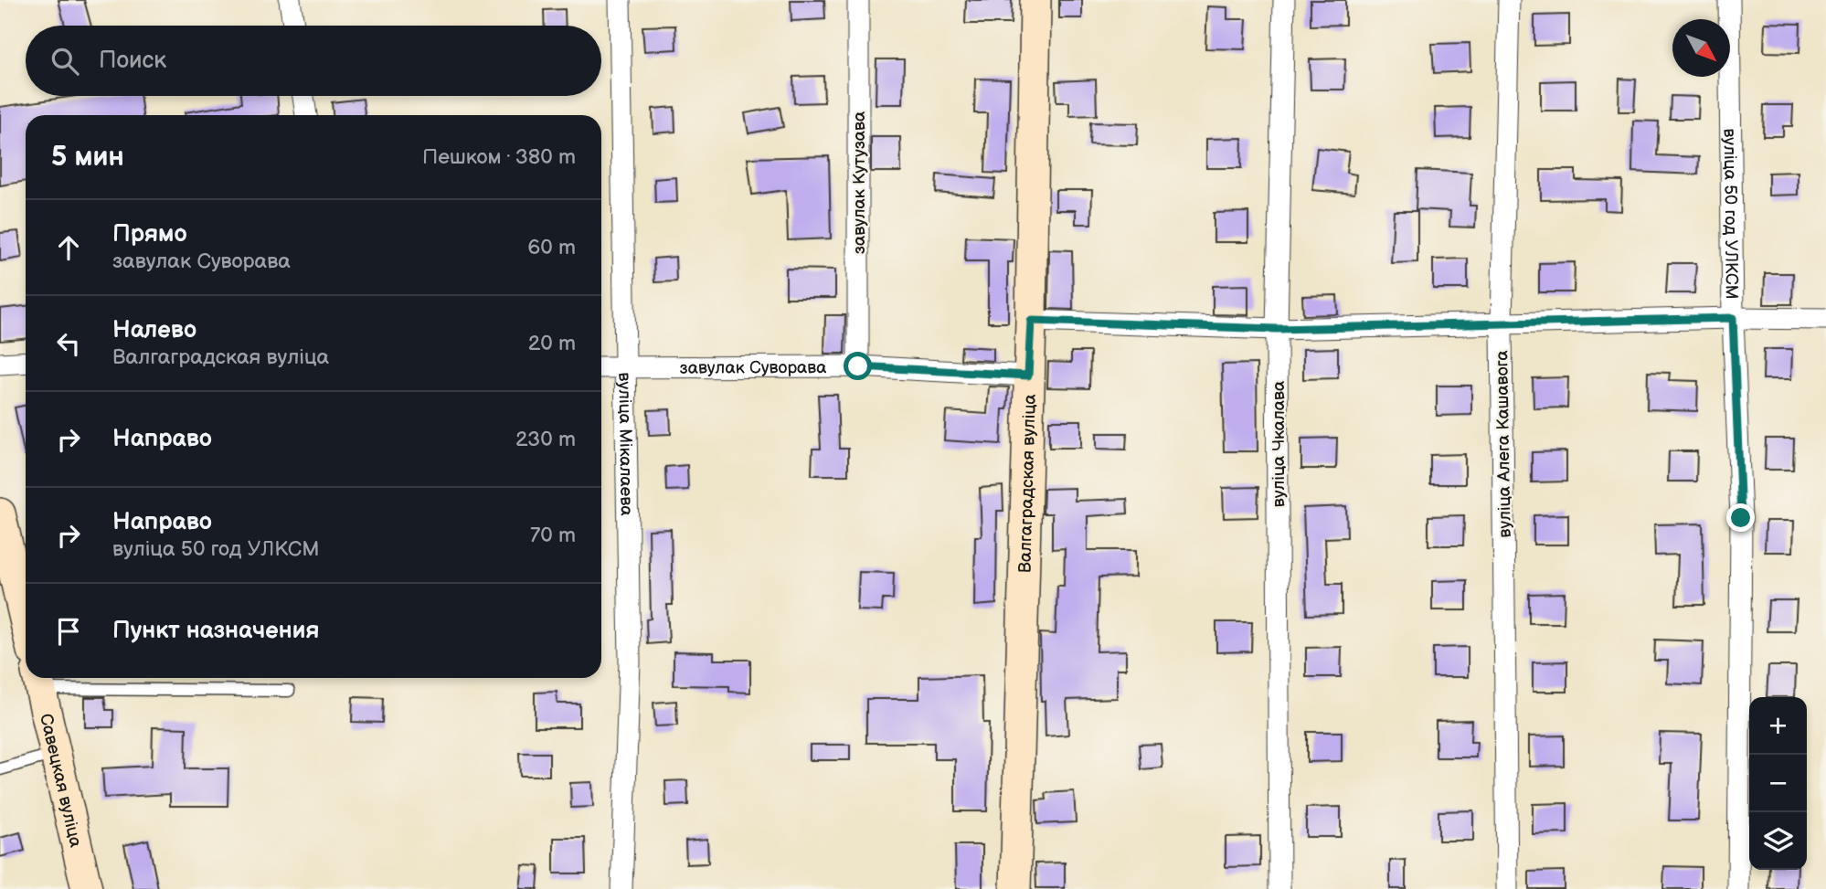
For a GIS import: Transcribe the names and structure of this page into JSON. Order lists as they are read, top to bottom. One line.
{"streets":{"street":["завулак Кутузава","вуліца 50 год УЛКСМ","завулак Суворава","вуліца Чкалава","вуліца Алега Кашавога","вуліца Мікалаева","Валгаградская вуліца","Савецкая вуліца"]},"crossings":[["завулак Кутузава","завулак Суворава"],["завулак Суворава","вуліца Мікалаева"],["завулак Суворава","Валгаградская вуліца"]],"north":"bottom right","page":{"search":"Поиск","heading":["5 мин","Пешком · 380 m"],"list":[["Прямо","завулак Суворава","60 m"],["Налево","Валгаградская вуліца","20 m"],["Направо","230 m"],["Направо","вуліца 50 год УЛКСМ","70 m"],"Пункт назначения"],"map_buttons":["+","−"]}}
